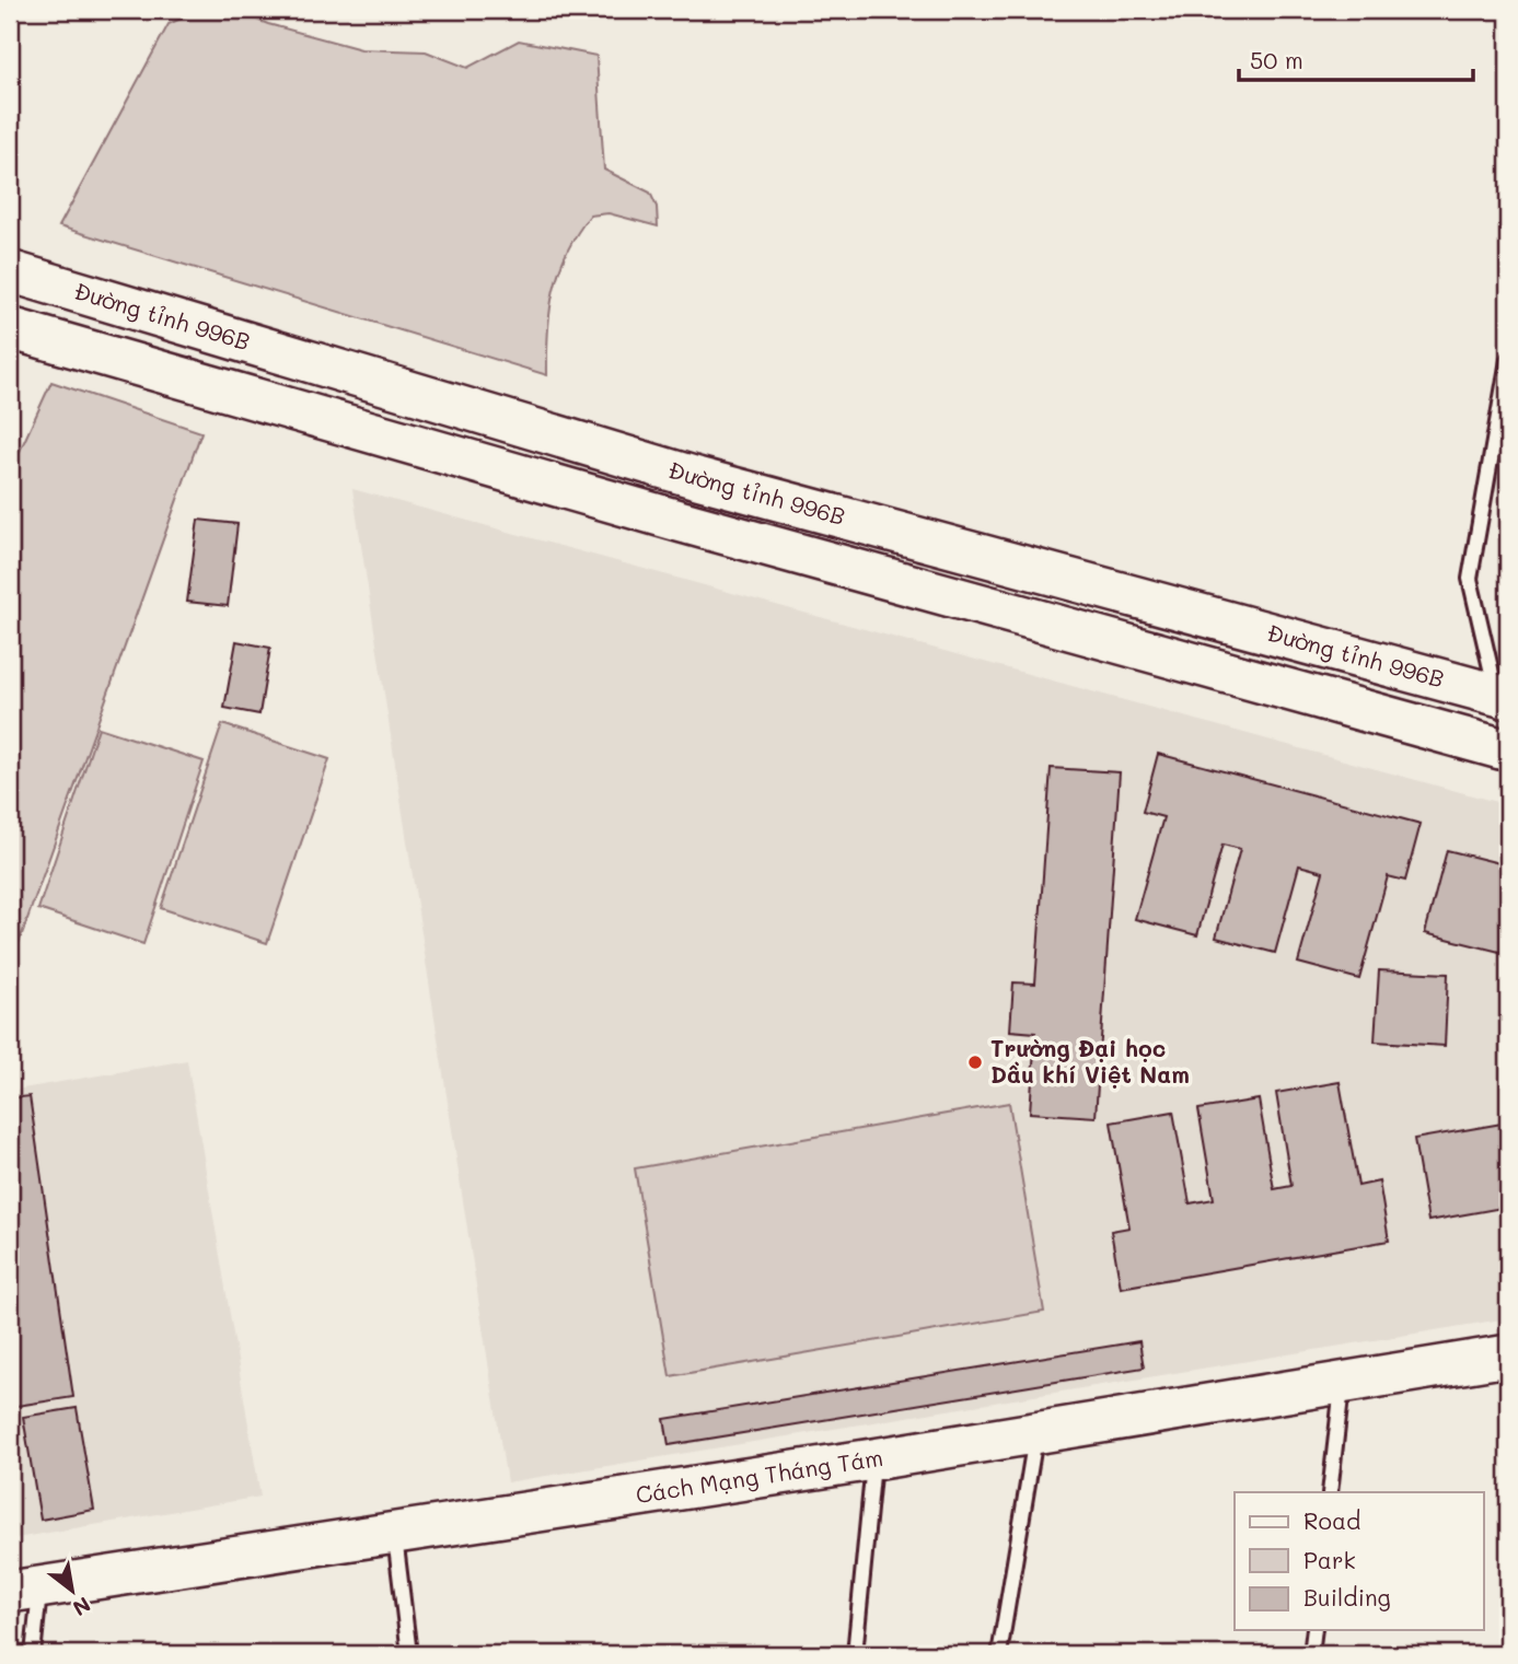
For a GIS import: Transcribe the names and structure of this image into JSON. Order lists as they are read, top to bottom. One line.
{"streets":{"main road":["Đường tỉnh 996B","Cách Mạng Tháng Tám"]},"places":["Trường Đại học Dầu khí Việt Nam"],"legend":["Road","Park","Building"],"scale_bar":"50 m","north":"bottom right"}
